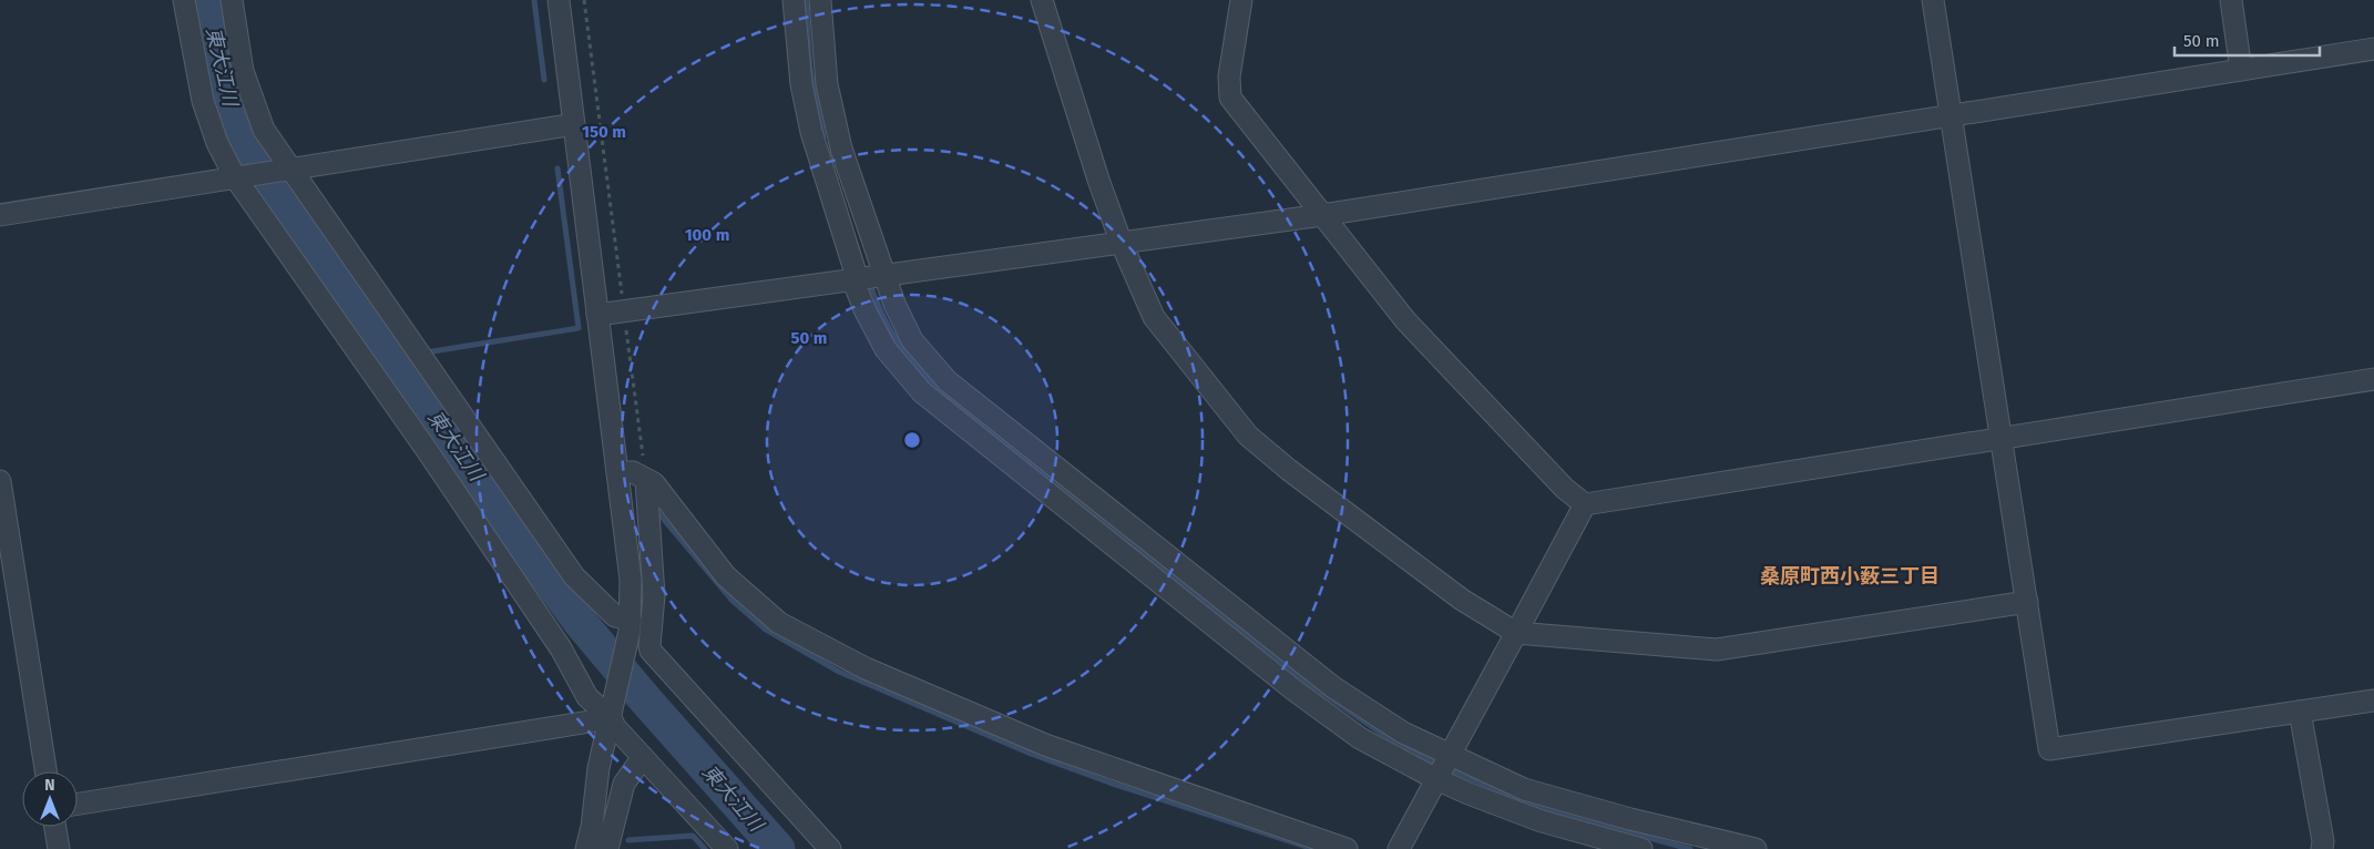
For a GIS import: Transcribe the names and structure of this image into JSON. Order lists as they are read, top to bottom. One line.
{"districts":["桑原町西小薮三丁目"],"water":["東大江川"],"scale_bar":"50 m","north":"top","rings":["150 m","100 m","50 m"]}
